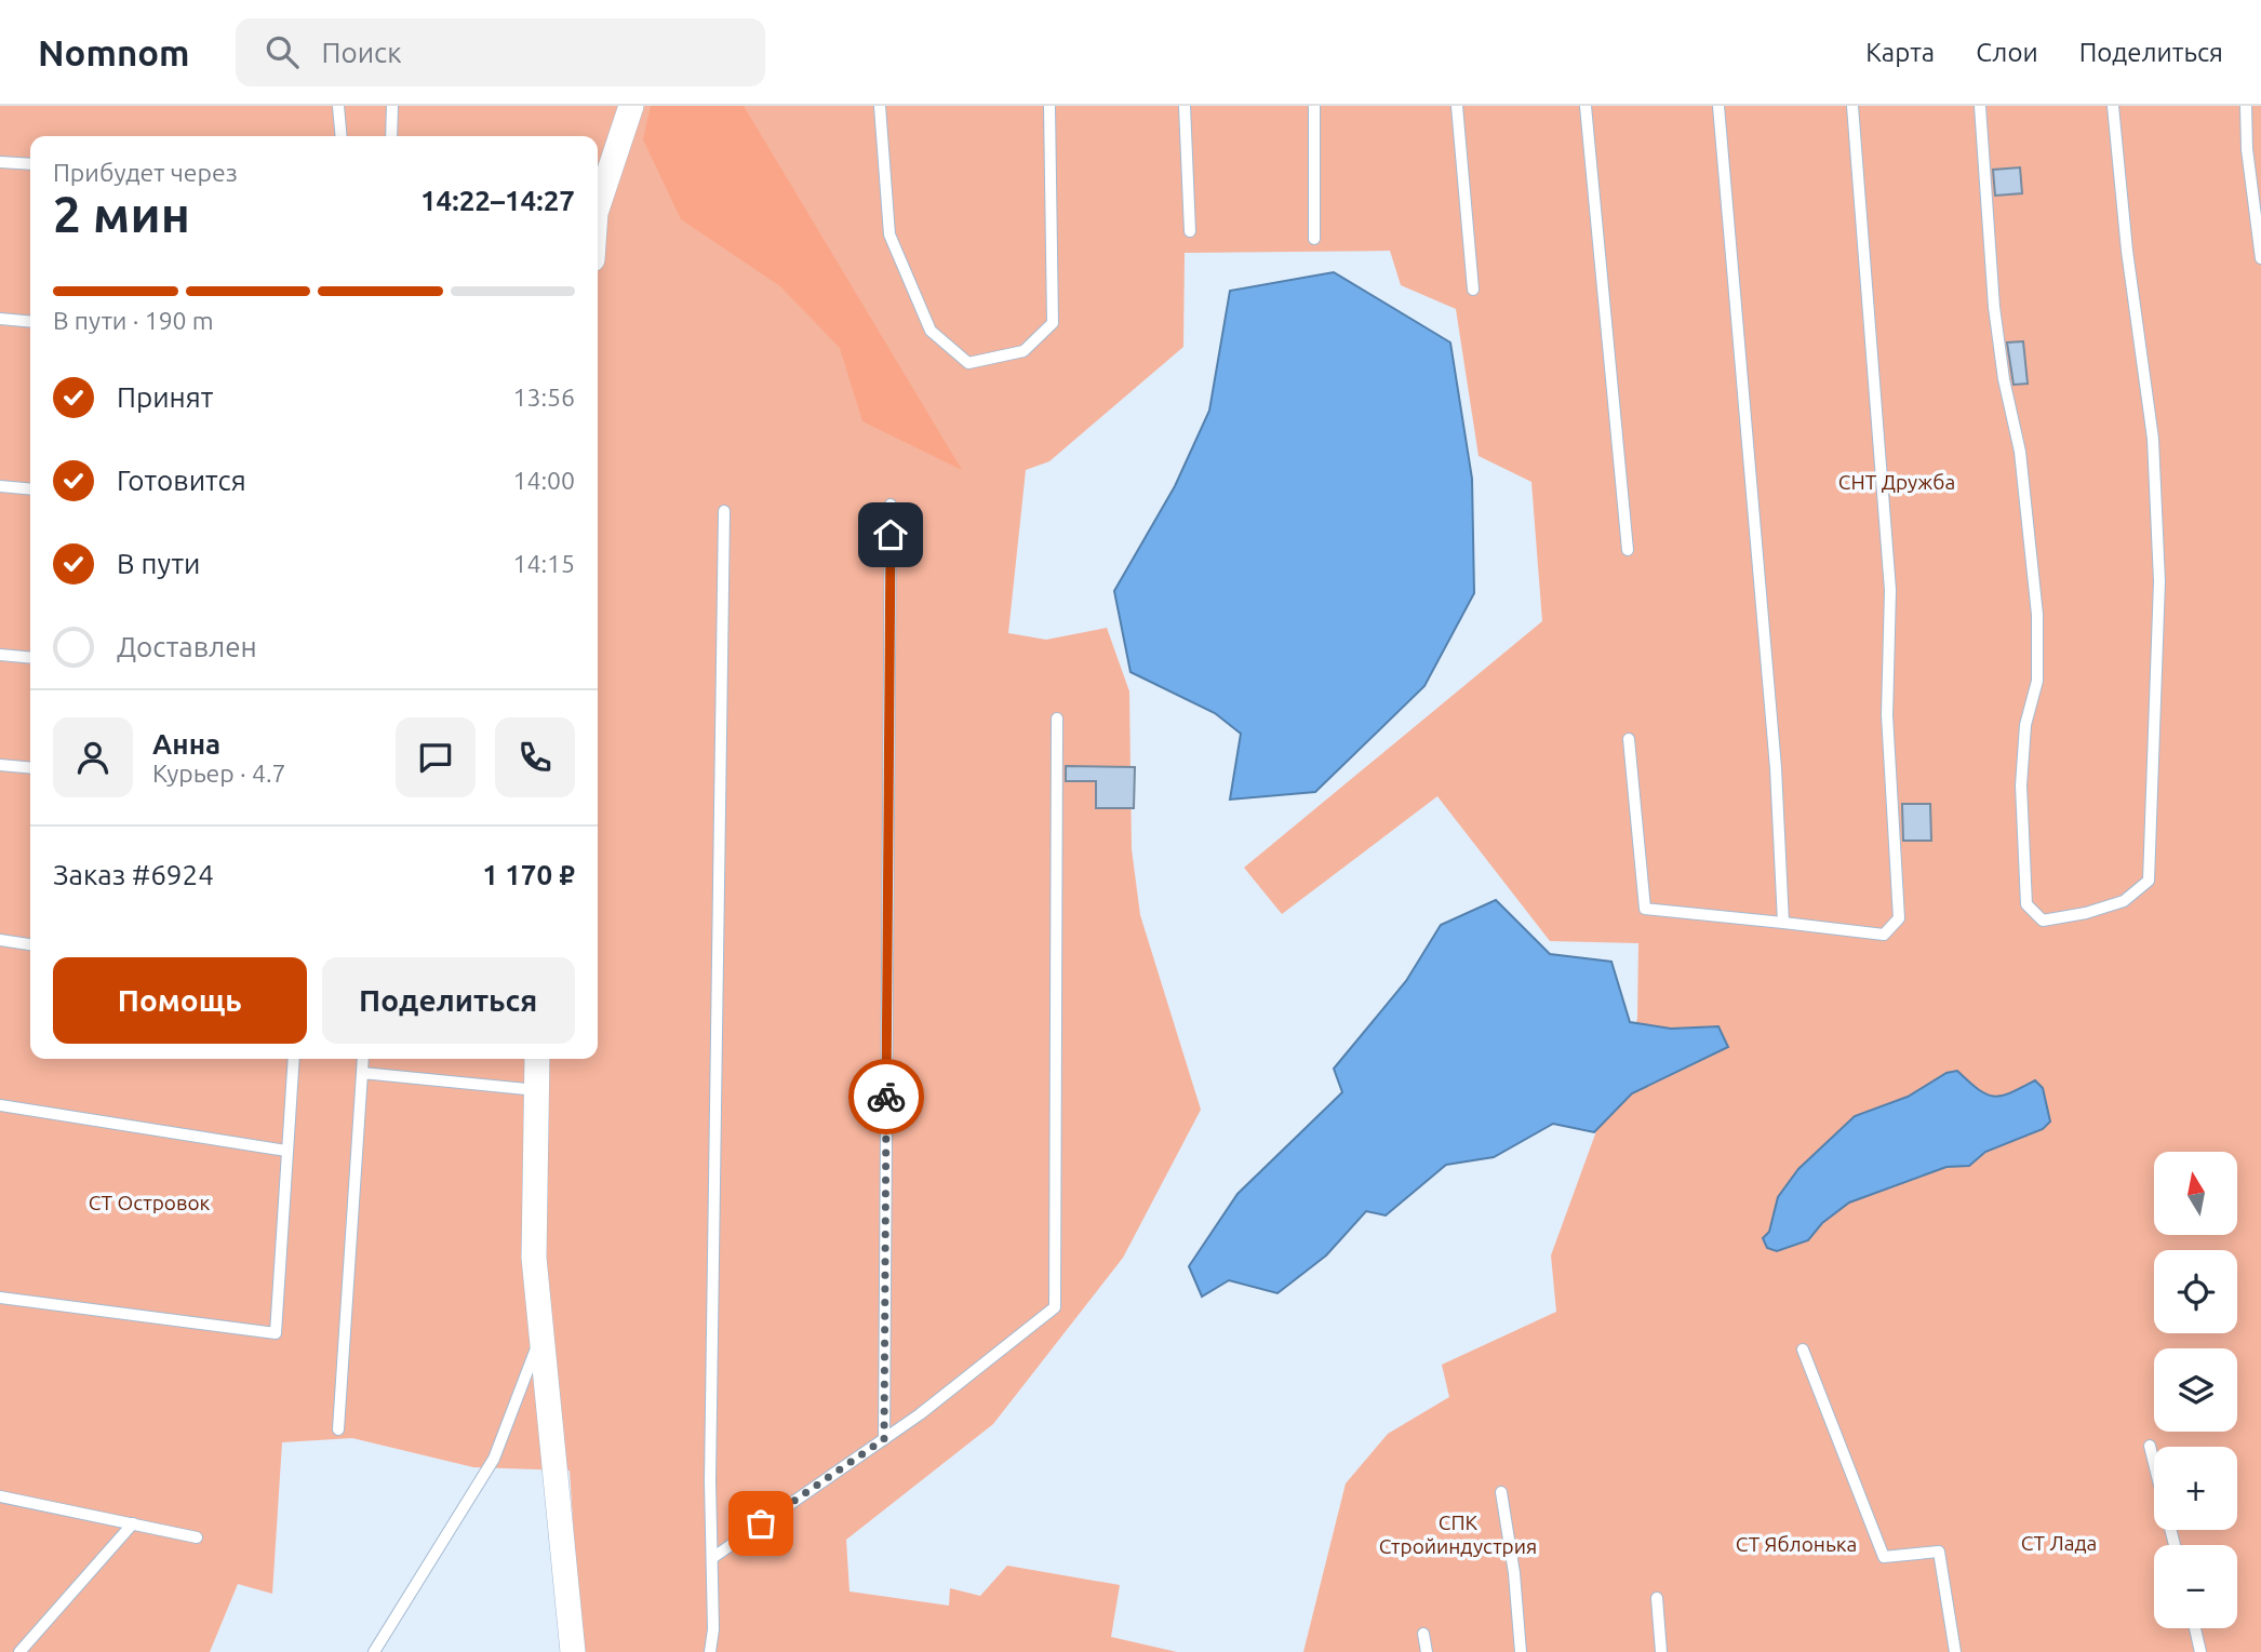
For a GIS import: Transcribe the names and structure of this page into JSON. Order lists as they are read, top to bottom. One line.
{"parks":["СНТ Дружба","СТ Островок","СПК Стройиндустрия","СТ Лада","СТ Яблонька"],"north":"top","page":{"header":"Nomnom","search":"Поиск","nav":["Карта","Слои","Поделиться"],"heading":["2 мин","Прибудет через","14:22–14:27"],"panel":["Анна","Курьер · 4.7","Заказ #6924","1 170 ₽"],"bar":"В пути · 190 m","list":[["Принят","13:56"],["Готовится","14:00"],["В пути","14:15"],"Доставлен"],"buttons":["Помощь","Поделиться"],"map_buttons":["+","−"]}}
